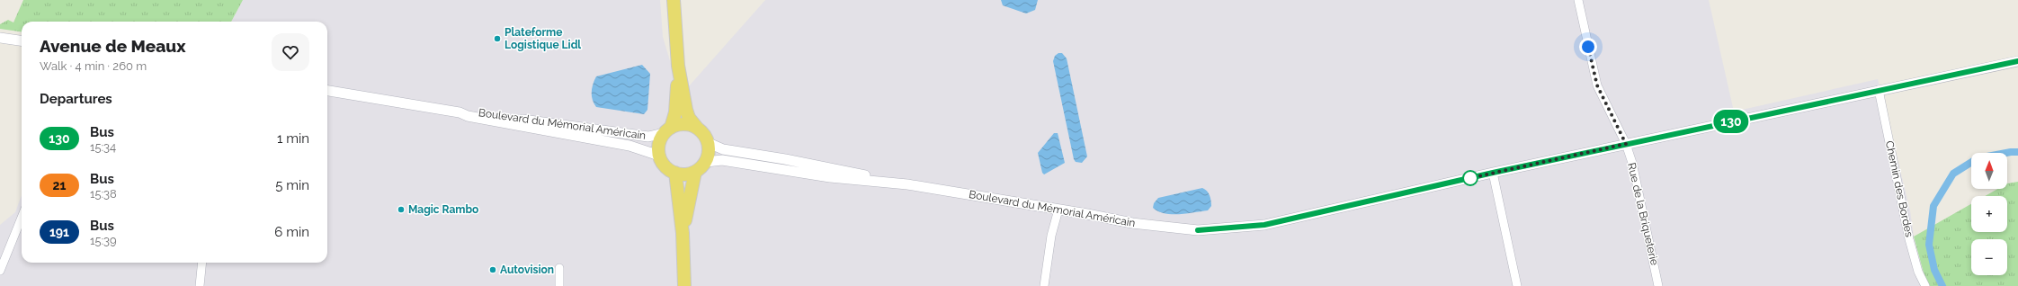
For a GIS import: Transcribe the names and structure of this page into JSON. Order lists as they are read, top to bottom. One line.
{"streets":{"street":["Boulevard du Mémorial Américain","Chemin des Bordes","Rue de la Briqueterie"]},"crossings":[["Boulevard du Mémorial Américain","Chemin des Bordes"],["Boulevard du Mémorial Américain","Rue de la Briqueterie"]],"places":["Plateforme Logistique Lidl","Magic Rambo","Autovision"],"lines":["bus line 130"],"north":"top","page":{"on_map":"130","heading":[["Avenue de Meaux","Walk · 4 min · 260 m"],"Departures"],"list":[{"mark":"130","name":"Bus","note":"15:34","value":"1 min"},{"mark":"21","name":"Bus","note":"15:38","value":"5 min"},{"mark":"191","name":"Bus","note":"15:39","value":"6 min"}],"map_buttons":["+","−"]}}
